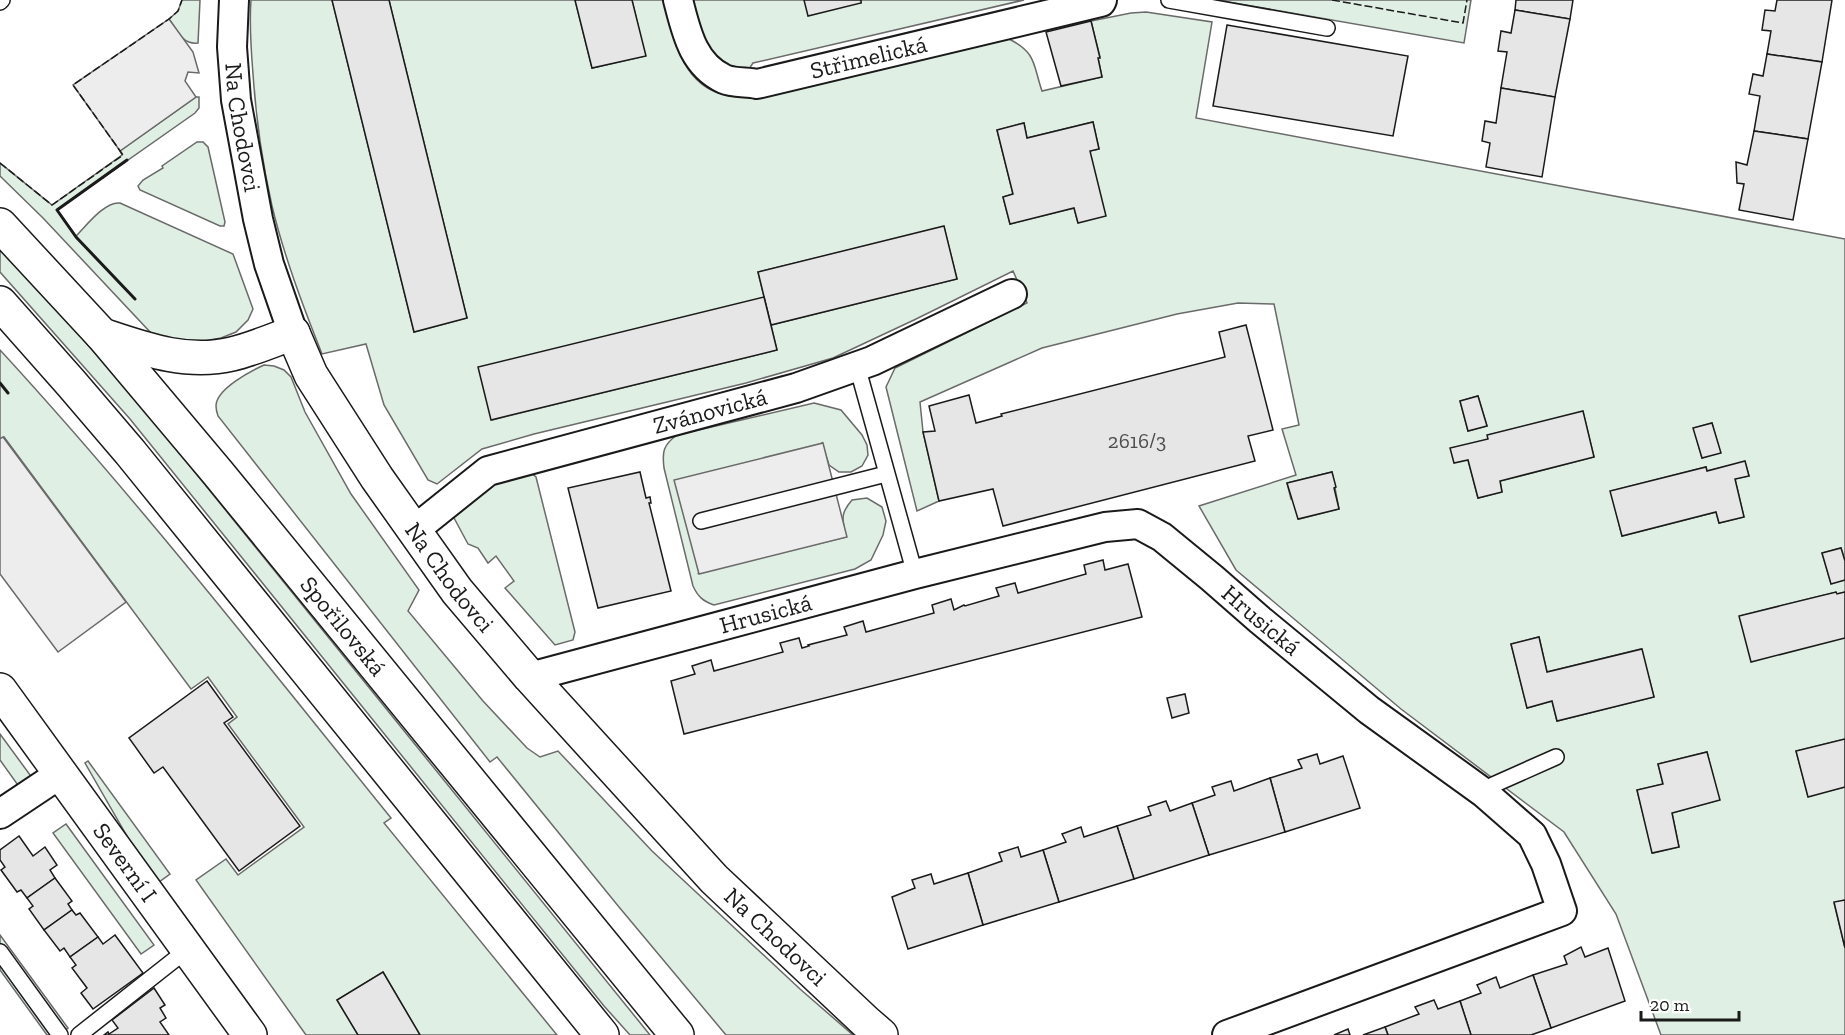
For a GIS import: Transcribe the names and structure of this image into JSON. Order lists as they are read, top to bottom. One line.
{"streets":{"main road":["Na Chodovci","Spořilovská","Severní I"],"street":["Střimelická","Zvánovická","Hrusická"]},"crossings":[["Na Chodovci","Zvánovická"],["Na Chodovci","Hrusická"]],"house_numbers":["2616/3"],"scale_bar":"20 m"}
